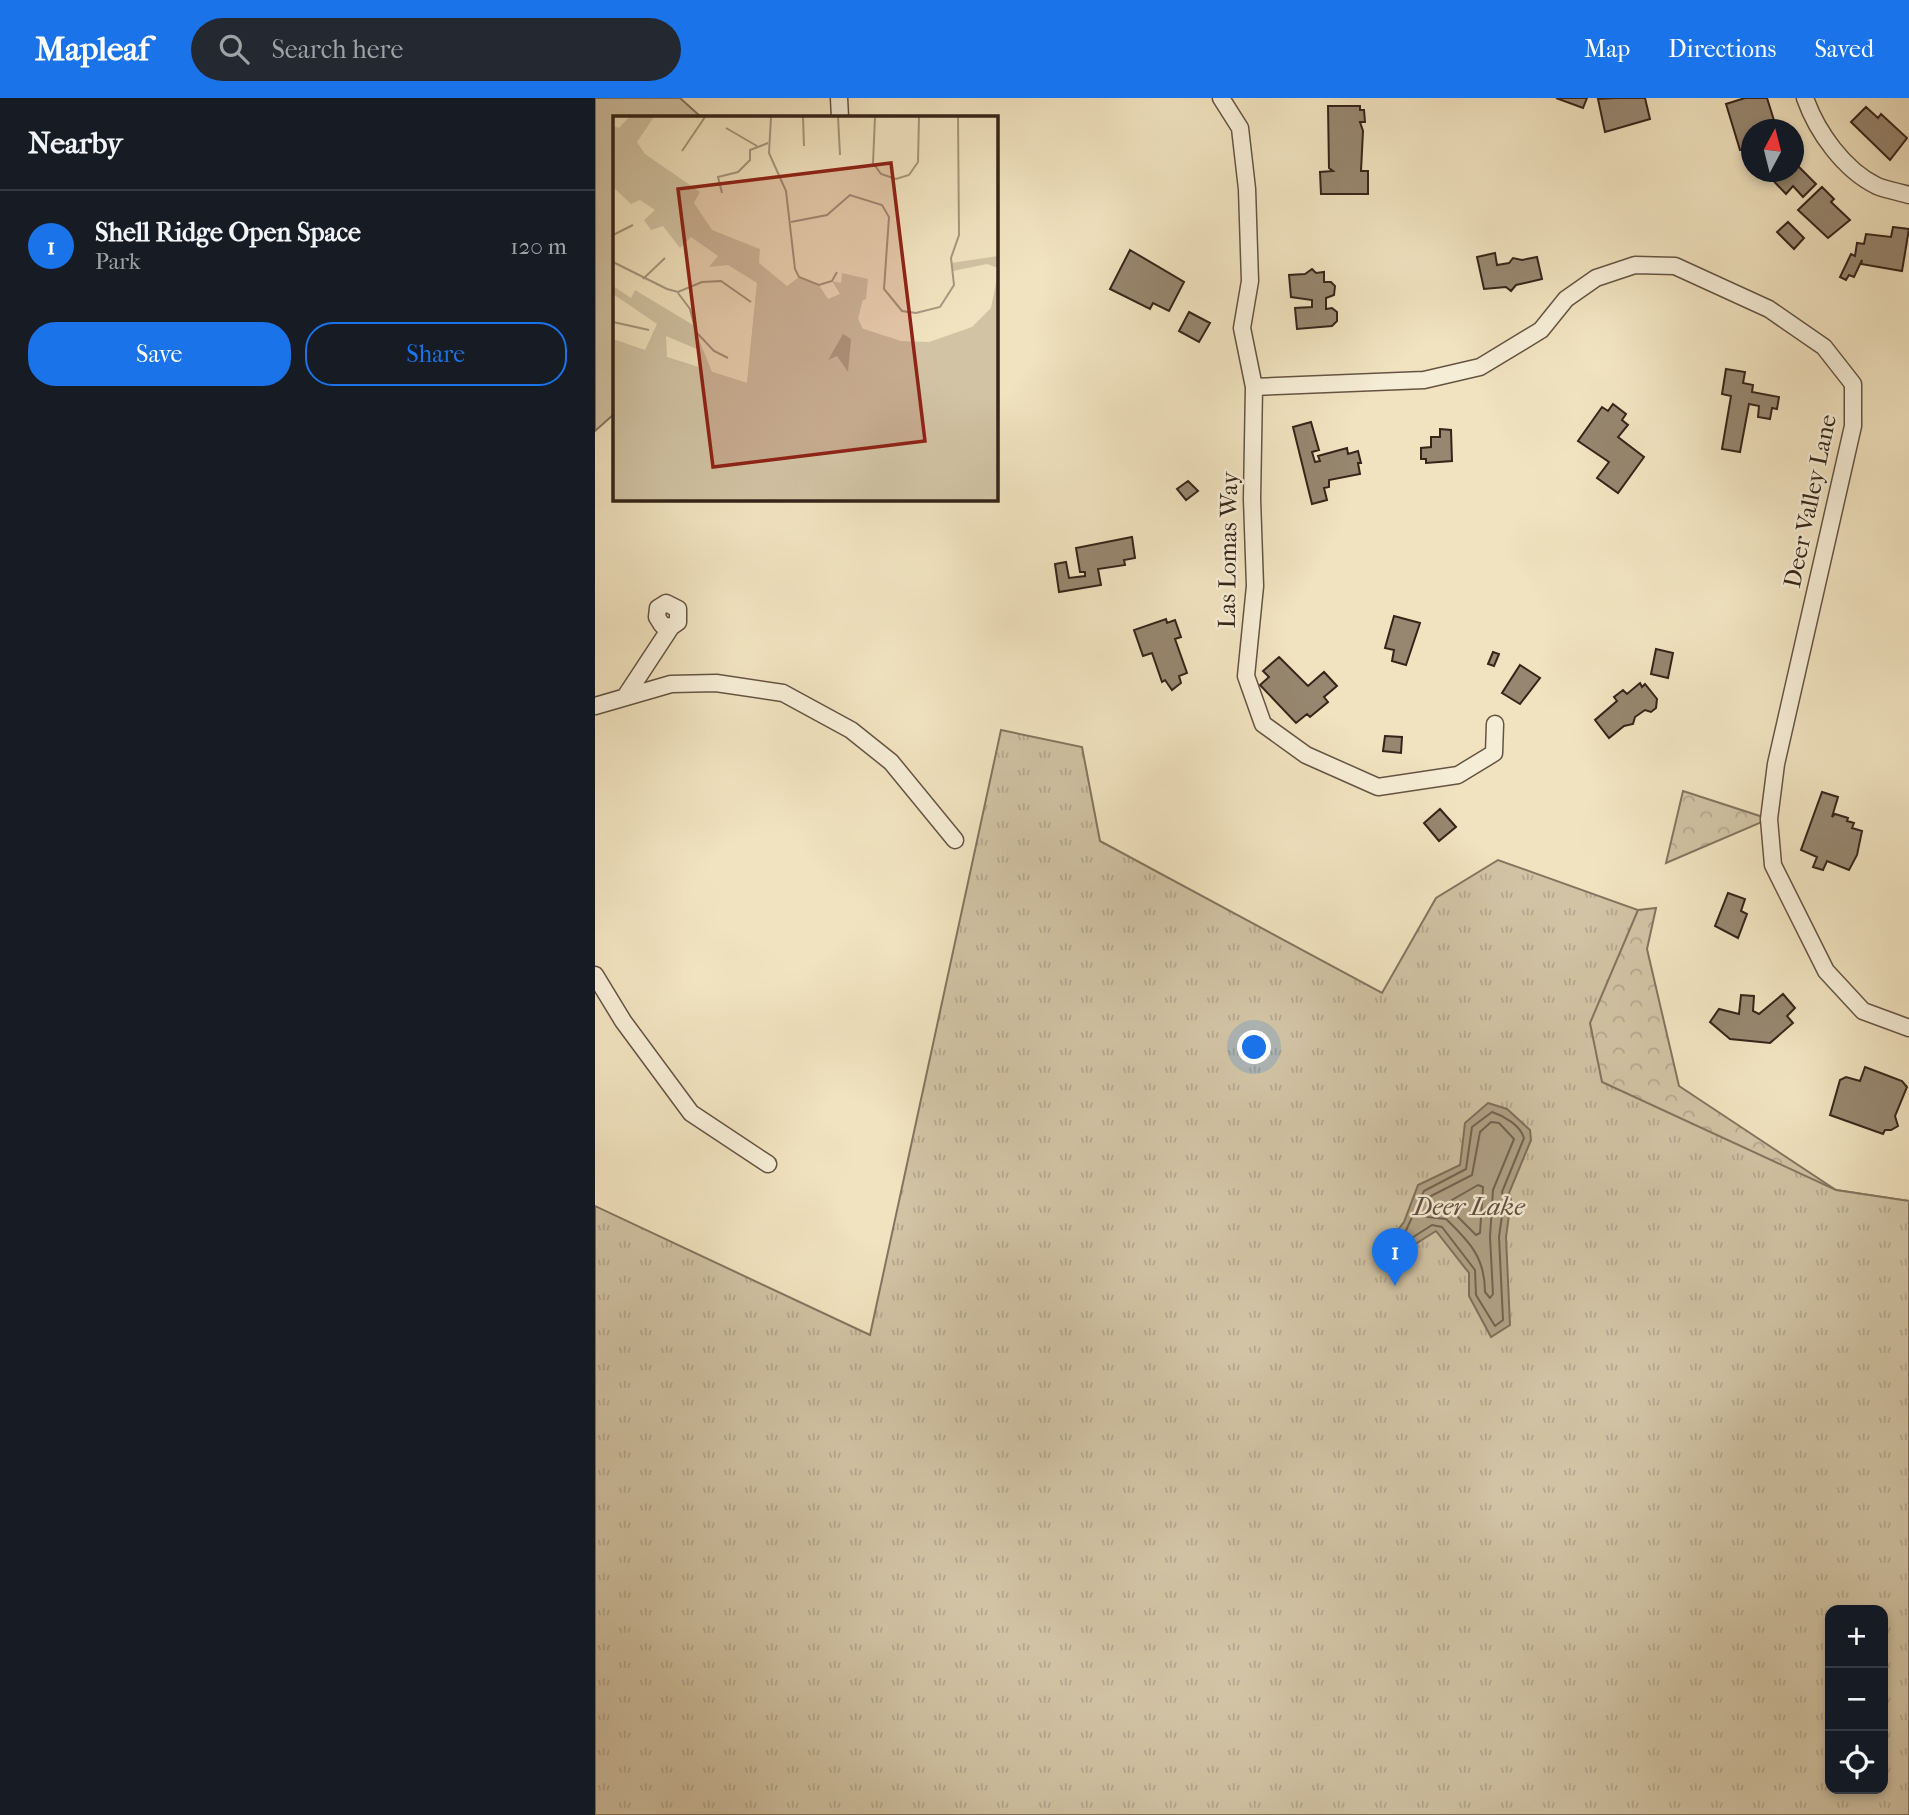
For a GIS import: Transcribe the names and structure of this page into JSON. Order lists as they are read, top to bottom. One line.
{"streets":{"street":["Deer Valley Lane","Las Lomas Way"]},"crossings":[["Deer Valley Lane","Las Lomas Way"]],"water":["Deer Lake"],"north":"top","page":{"header":"Mapleaf","search":"Search here","nav":["Map","Directions","Saved"],"heading":"Nearby","list":[{"mark":"1","name":"Shell Ridge Open Space","note":"Park","value":"120 m"}],"buttons":["Save","Share"],"pins":"1","map_buttons":["+","−"]}}
